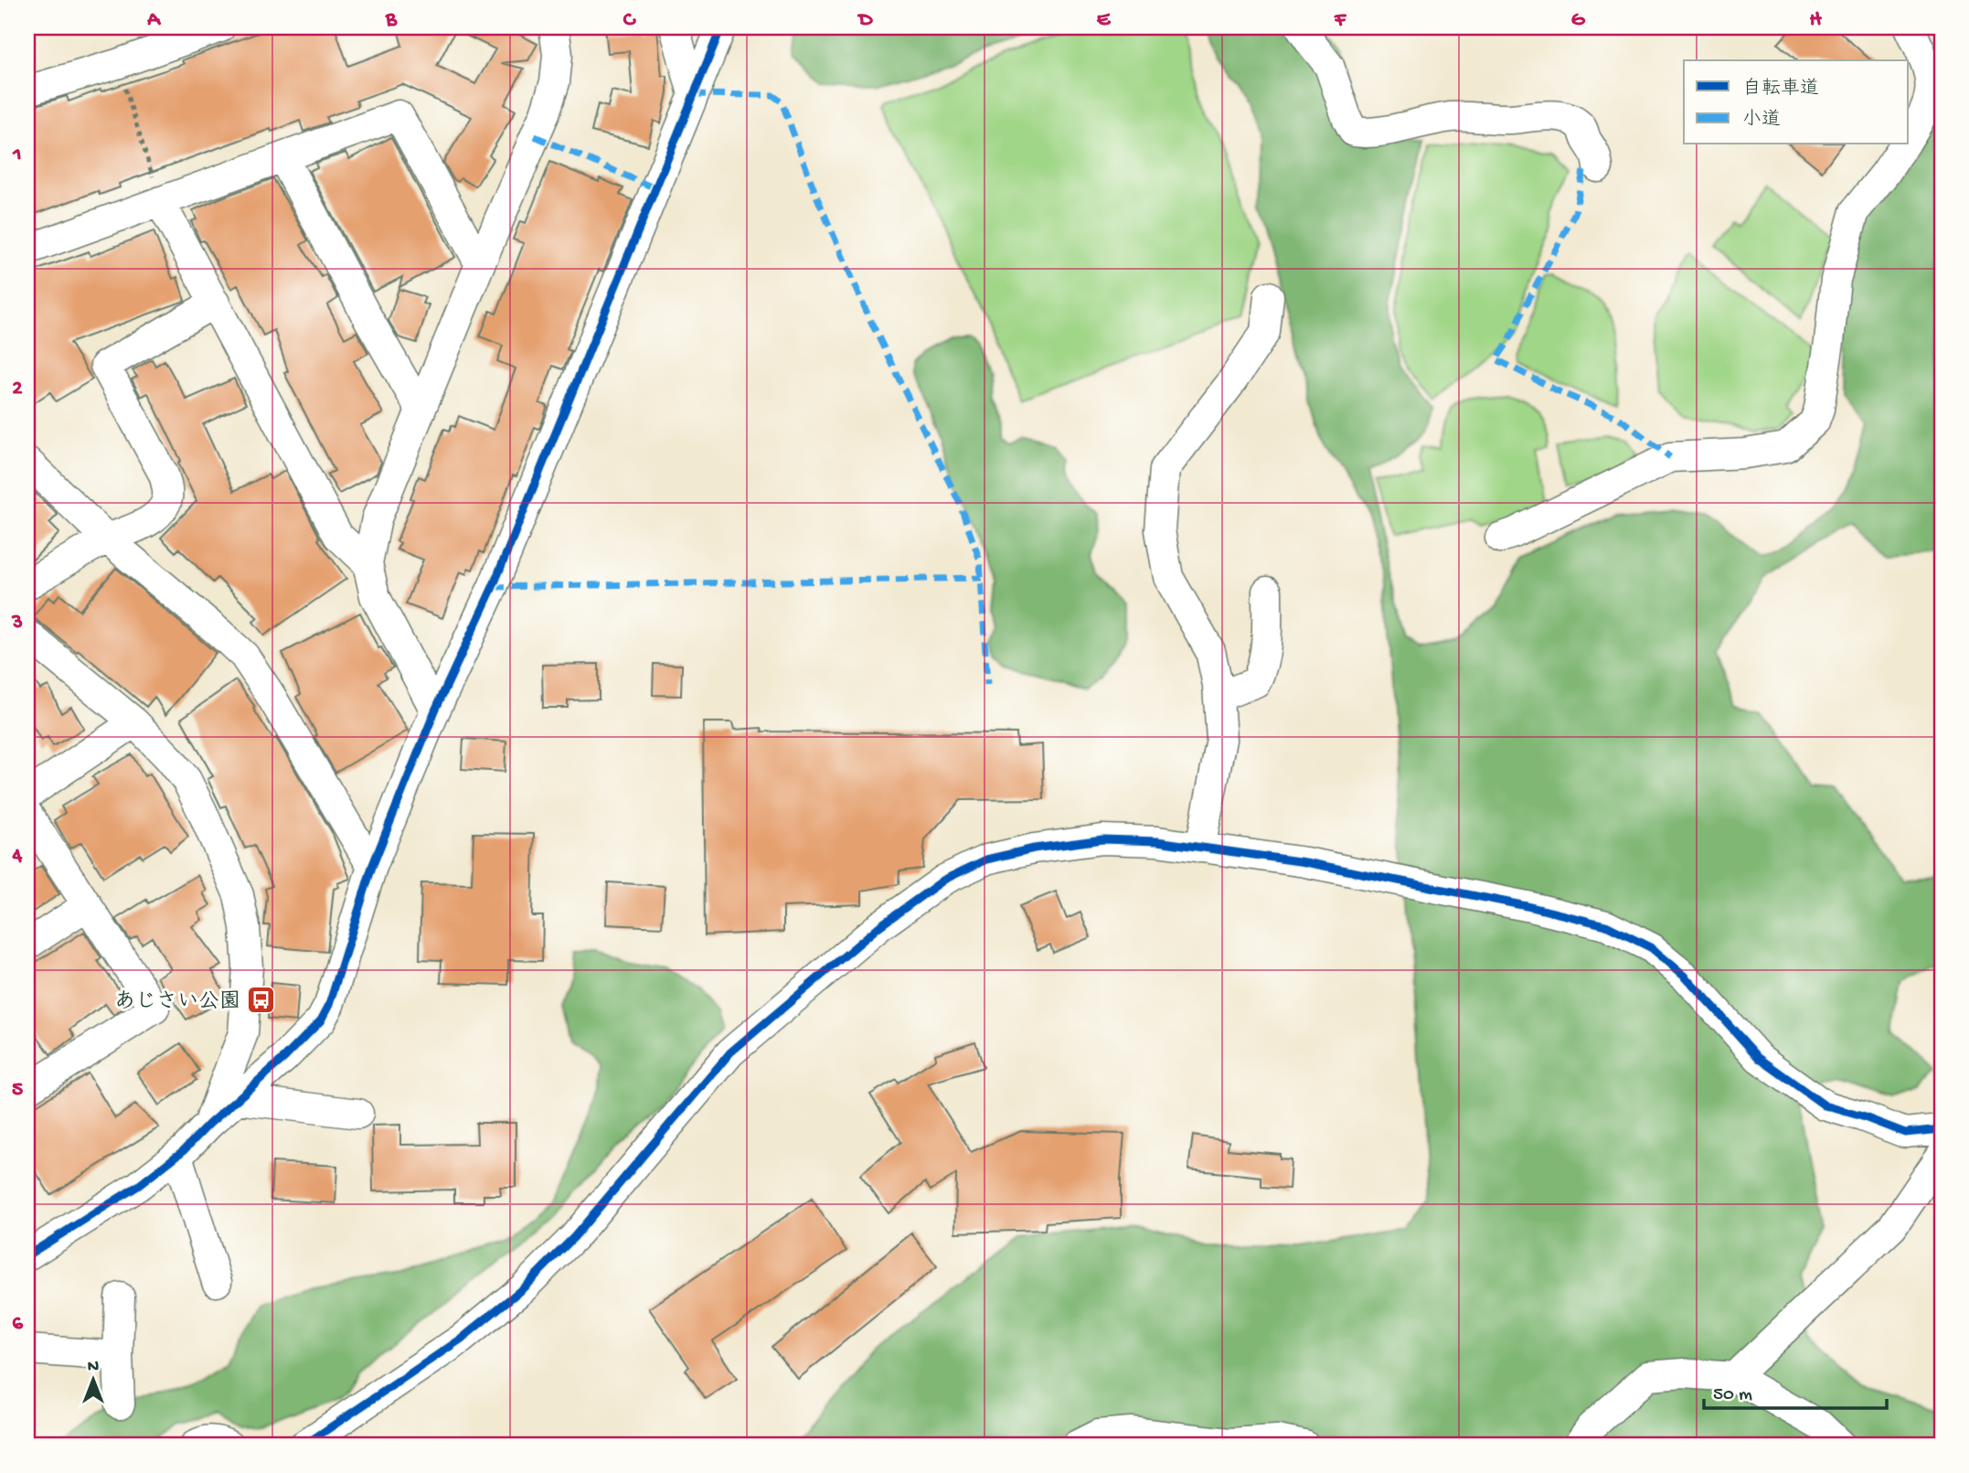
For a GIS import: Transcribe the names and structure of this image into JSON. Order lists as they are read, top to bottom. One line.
{"places":{"bus stop":["あじさい公園"]},"legend":["自転車道","小道"],"scale_bar":"50 m","north":"top","grid":{"columns":["A","B","C","D","E","F","G","H"],"rows":["1","2","3","4","5","6"]}}
